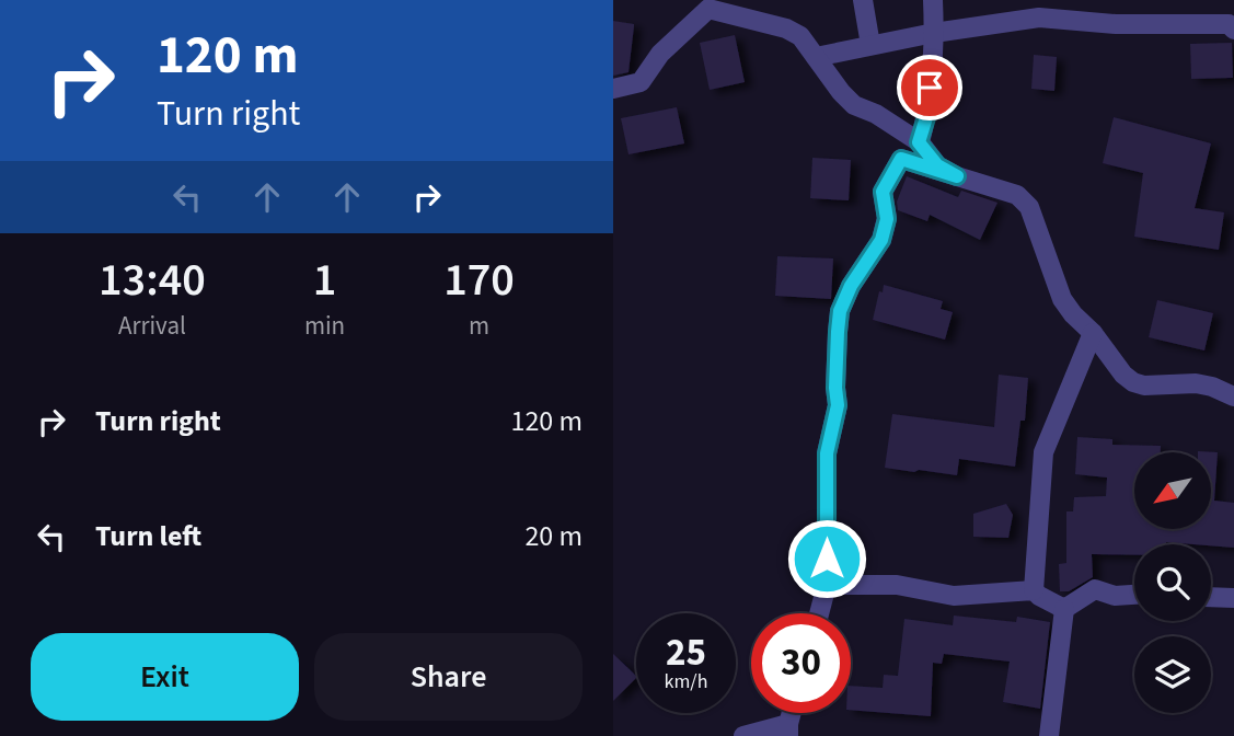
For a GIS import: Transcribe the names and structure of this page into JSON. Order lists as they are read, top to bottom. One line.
{"north":"bottom left","page":{"turn":["120 m","Turn right"],"eta":["13:40","Arrival","1","min","170","m"],"list":[{"name":"Turn right","value":"120 m"},{"name":"Turn left","value":"20 m"}],"speed":"25 km/h","limit":"30","buttons":["Exit","Share"]}}
